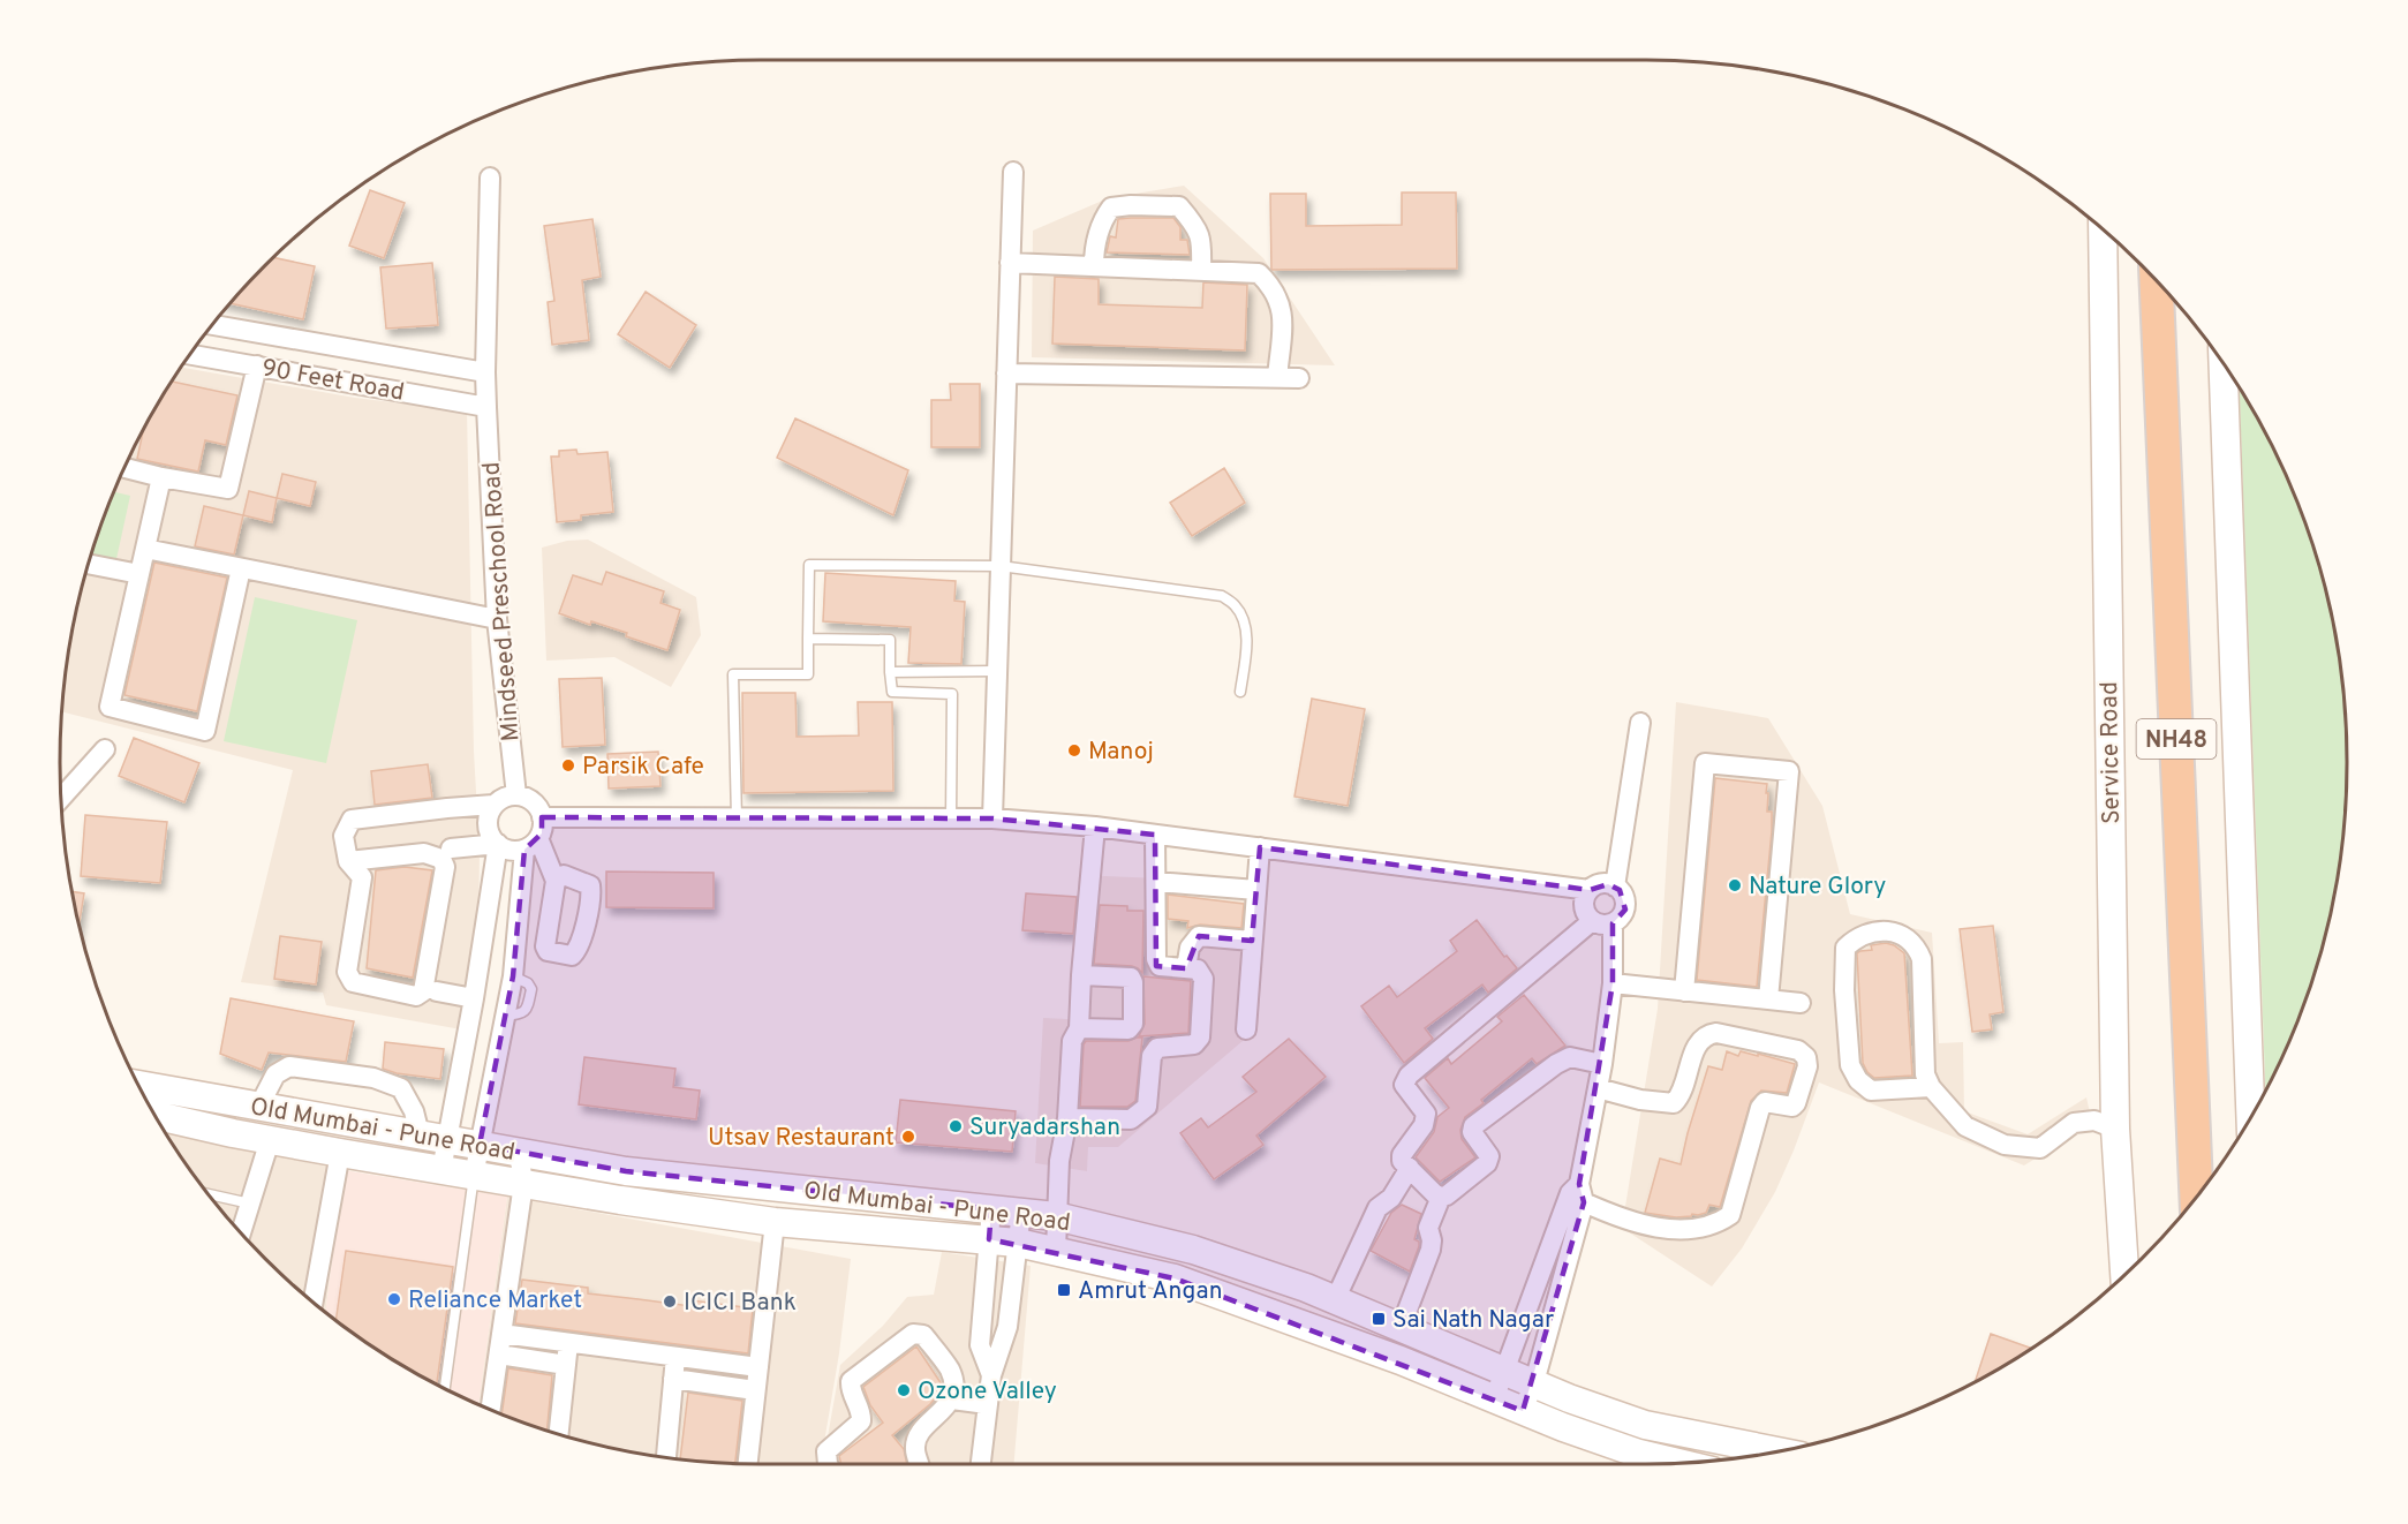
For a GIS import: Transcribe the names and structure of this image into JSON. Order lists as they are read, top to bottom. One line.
{"streets":{"highway":["NH48"],"main road":["Service Road","Old Mumbai - Pune Road"],"street":["90 Feet Road","Mindseed Preschool Road"]},"crossings":[["90 Feet Road","Mindseed Preschool Road"]],"places":{"other":["Manoj","Parsik Cafe","Nature Glory","Suryadarshan","Utsav Restaurant","Reliance Market","ICICI Bank","Ozone Valley"],"transit":["Amrut Angan","Sai Nath Nagar"]}}
